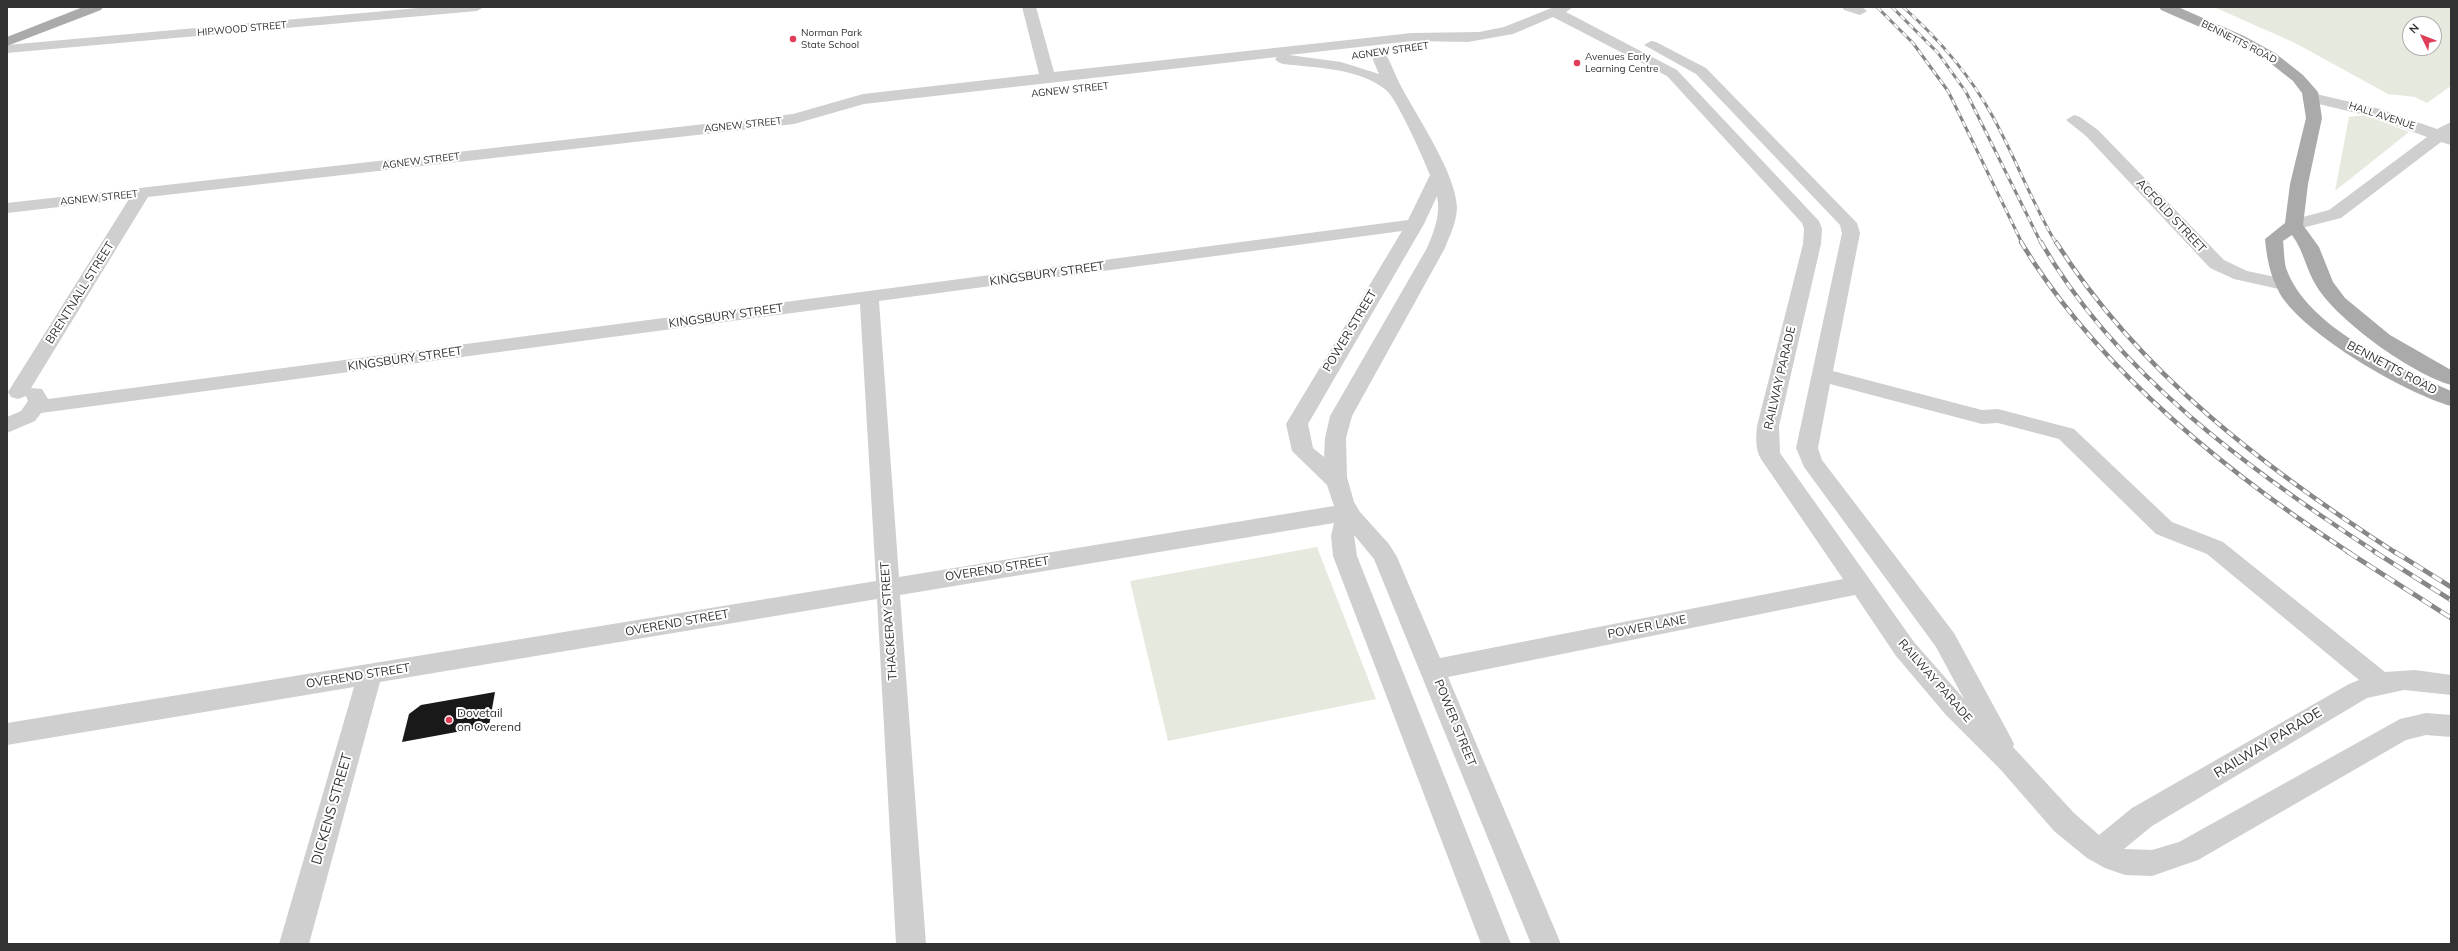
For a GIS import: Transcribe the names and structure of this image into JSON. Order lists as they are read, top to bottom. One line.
{"streets":{"main road":["BENNETTS ROAD"],"street":["HIPWOOD STREET","AGNEW STREET","HALL AVENUE","ACFOLD STREET","KINGSBURY STREET","BRENTNALL STREET","POWER STREET","RAILWAY PARADE","OVEREND STREET","THACKERAY STREET","POWER LANE","DICKENS STREET"]},"crossings":[["BENNETTS ROAD","HALL AVENUE"],["BENNETTS ROAD","ACFOLD STREET"],["AGNEW STREET","BRENTNALL STREET"],["AGNEW STREET","POWER STREET"],["AGNEW STREET","RAILWAY PARADE"],["KINGSBURY STREET","POWER STREET"],["KINGSBURY STREET","THACKERAY STREET"],["POWER STREET","OVEREND STREET"],["POWER STREET","POWER LANE"],["RAILWAY PARADE","POWER LANE"],["OVEREND STREET","THACKERAY STREET"],["OVEREND STREET","DICKENS STREET"]],"places":["Norman Park State School","Avenues Early Learning Centre","Dovetail on Overend"],"north":"top left"}
